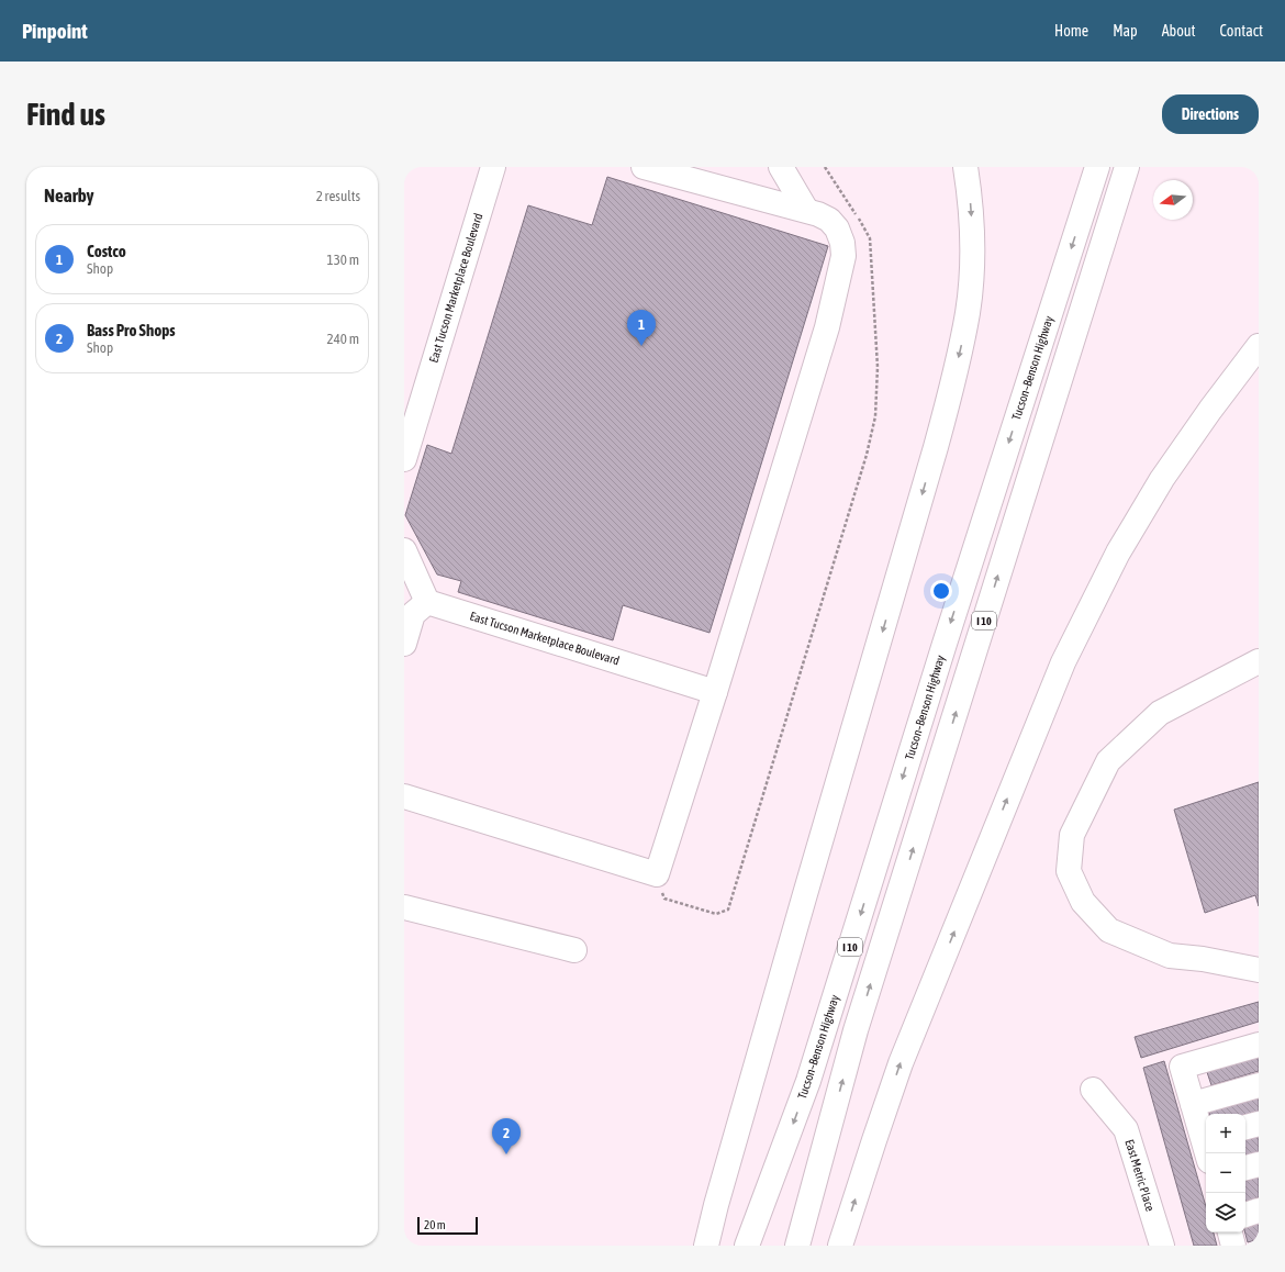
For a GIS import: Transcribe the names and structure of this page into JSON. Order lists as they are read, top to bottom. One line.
{"streets":{"main road":["East Tucson Marketplace Boulevard","Tucson–Benson Highway","I 10","East Metric Place"]},"scale_bar":"20 m","north":"left","page":{"header":"Pinpoint","nav":["Home","Map","About","Contact"],"buttons":"Directions","title":"Find us","heading":["Nearby","2 results"],"list":[{"mark":"1","name":"Costco","note":"Shop","value":"130 m"},{"mark":"2","name":"Bass Pro Shops","note":"Shop","value":"240 m"}],"pins":["1","2"],"map_buttons":["+","−"],"scale":"20 m"}}
